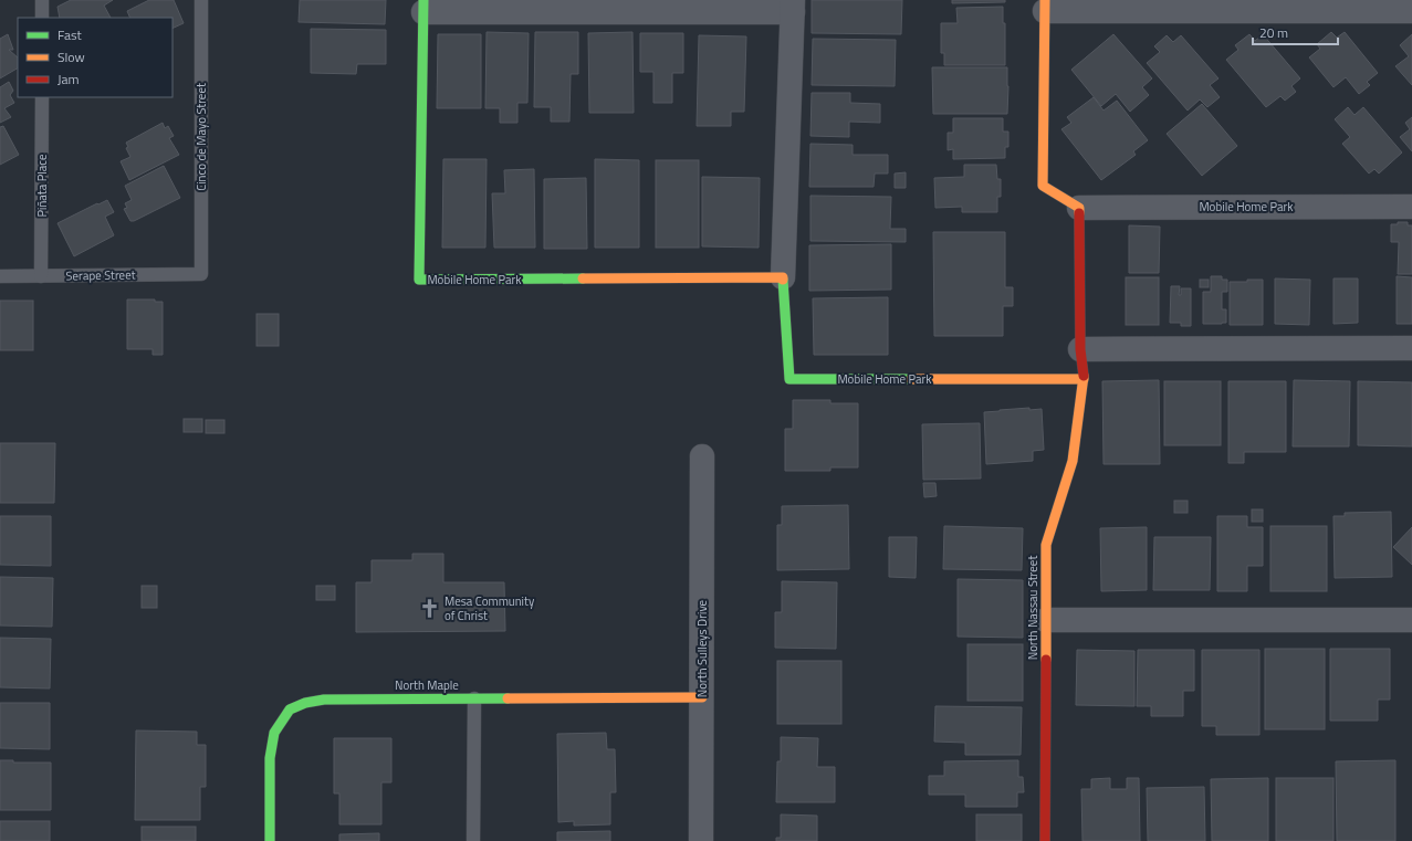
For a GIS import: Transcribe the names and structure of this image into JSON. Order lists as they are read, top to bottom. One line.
{"streets":{"street":["Mobile Home Park","North Nassau Street","North Sulleys Drive","North Maple"],"lane":["Cinco de Mayo Street","Piñata Place","Serape Street"]},"crossings":[["Cinco de Mayo Street","Serape Street"],["Piñata Place","Serape Street"],["Mobile Home Park","North Nassau Street"],["North Sulleys Drive","North Maple"]],"places":{"church":["Mesa Community of Christ"]},"legend":["Fast","Slow","Jam"],"scale_bar":"20 m"}
